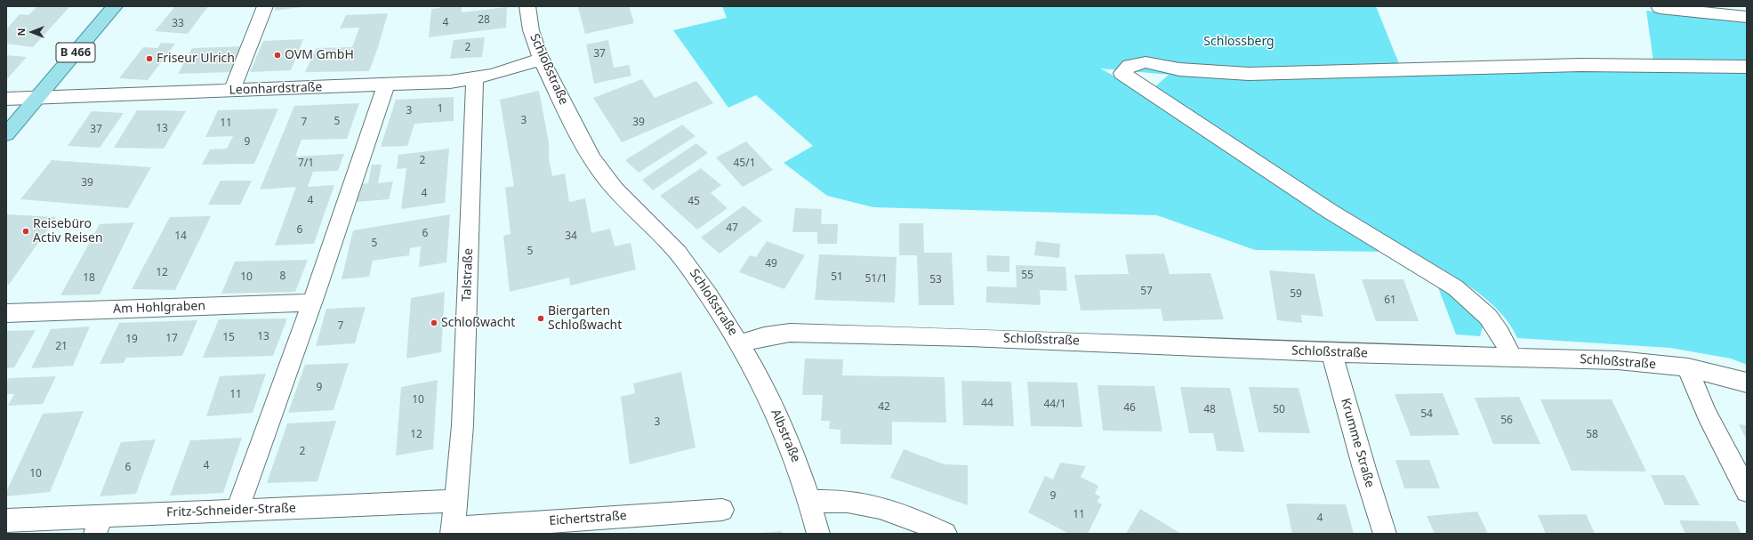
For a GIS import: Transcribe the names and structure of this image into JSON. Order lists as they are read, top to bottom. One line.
{"streets":{"main road":["B 466"],"street":["Schloßstraße","Leonhardstraße","Talstraße","Am Hohlgraben","Albstraße","Krumme Straße","Fritz-Schneider-Straße","Eichertstraße"]},"crossings":[["B 466","Leonhardstraße"],["Schloßstraße","Leonhardstraße"],["Schloßstraße","Albstraße"],["Schloßstraße","Krumme Straße"],["Leonhardstraße","Talstraße"],["Talstraße","Fritz-Schneider-Straße"],["Talstraße","Eichertstraße"]],"parks":["Schlossberg"],"places":["OVM GmbH","Friseur Ulrich","Reisebüro Activ Reisen","Biergarten Schloßwacht","Schloßwacht"],"house_numbers":["28","4","33","2","37","1","3","3","5","7","39","11","13","37","9","2","7/1","45/1","39","4","4","45","47","6","6","14","34","5","5","49","12","55","8","10","51","18","51/1","53","57","59","61","7","13","15","17","19","21","9","11","10","44","44/1","42","46","48","50","54","56","3","12","58","2","4","6","10","9","11","4"],"north":"left"}
